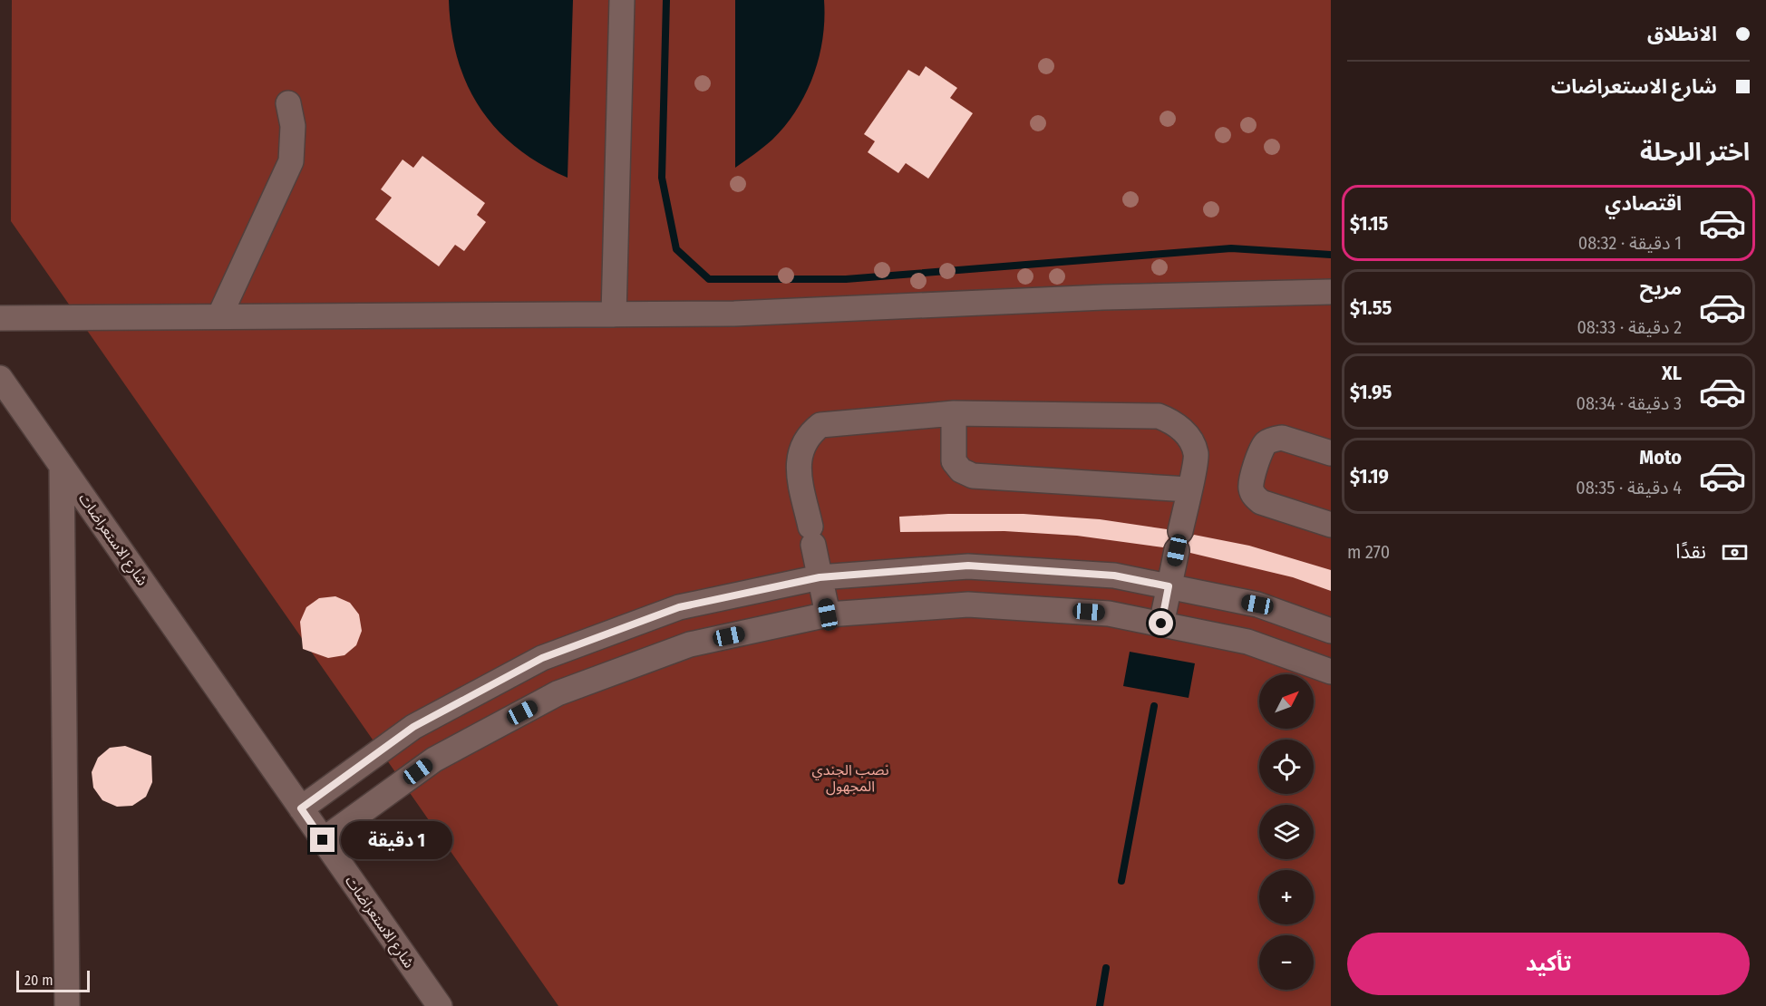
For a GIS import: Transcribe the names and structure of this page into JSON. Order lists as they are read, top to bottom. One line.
{"streets":{"street":["شارع الاستعراضات"]},"parks":["نصب الجندي المجهول"],"scale_bar":"20 m","north":"top right","page":{"banner":["الانطلاق","شارع الاستعراضات"],"heading":"اختر الرحلة","list":[{"name":"اقتصادي","note":"1 دقيقة · 08:32","value":"$1.15"},{"name":"مريح","note":"2 دقيقة · 08:33","value":"$1.55"},{"name":"XL","note":"3 دقيقة · 08:34","value":"$1.95"},{"name":"Moto","note":"4 دقيقة · 08:35","value":"$1.19"}],"pay":["نقدًا","270 m"],"map_buttons":["+","−"],"bubble":"1 دقيقة","buttons":"تأكيد","scale":"20 m"}}
